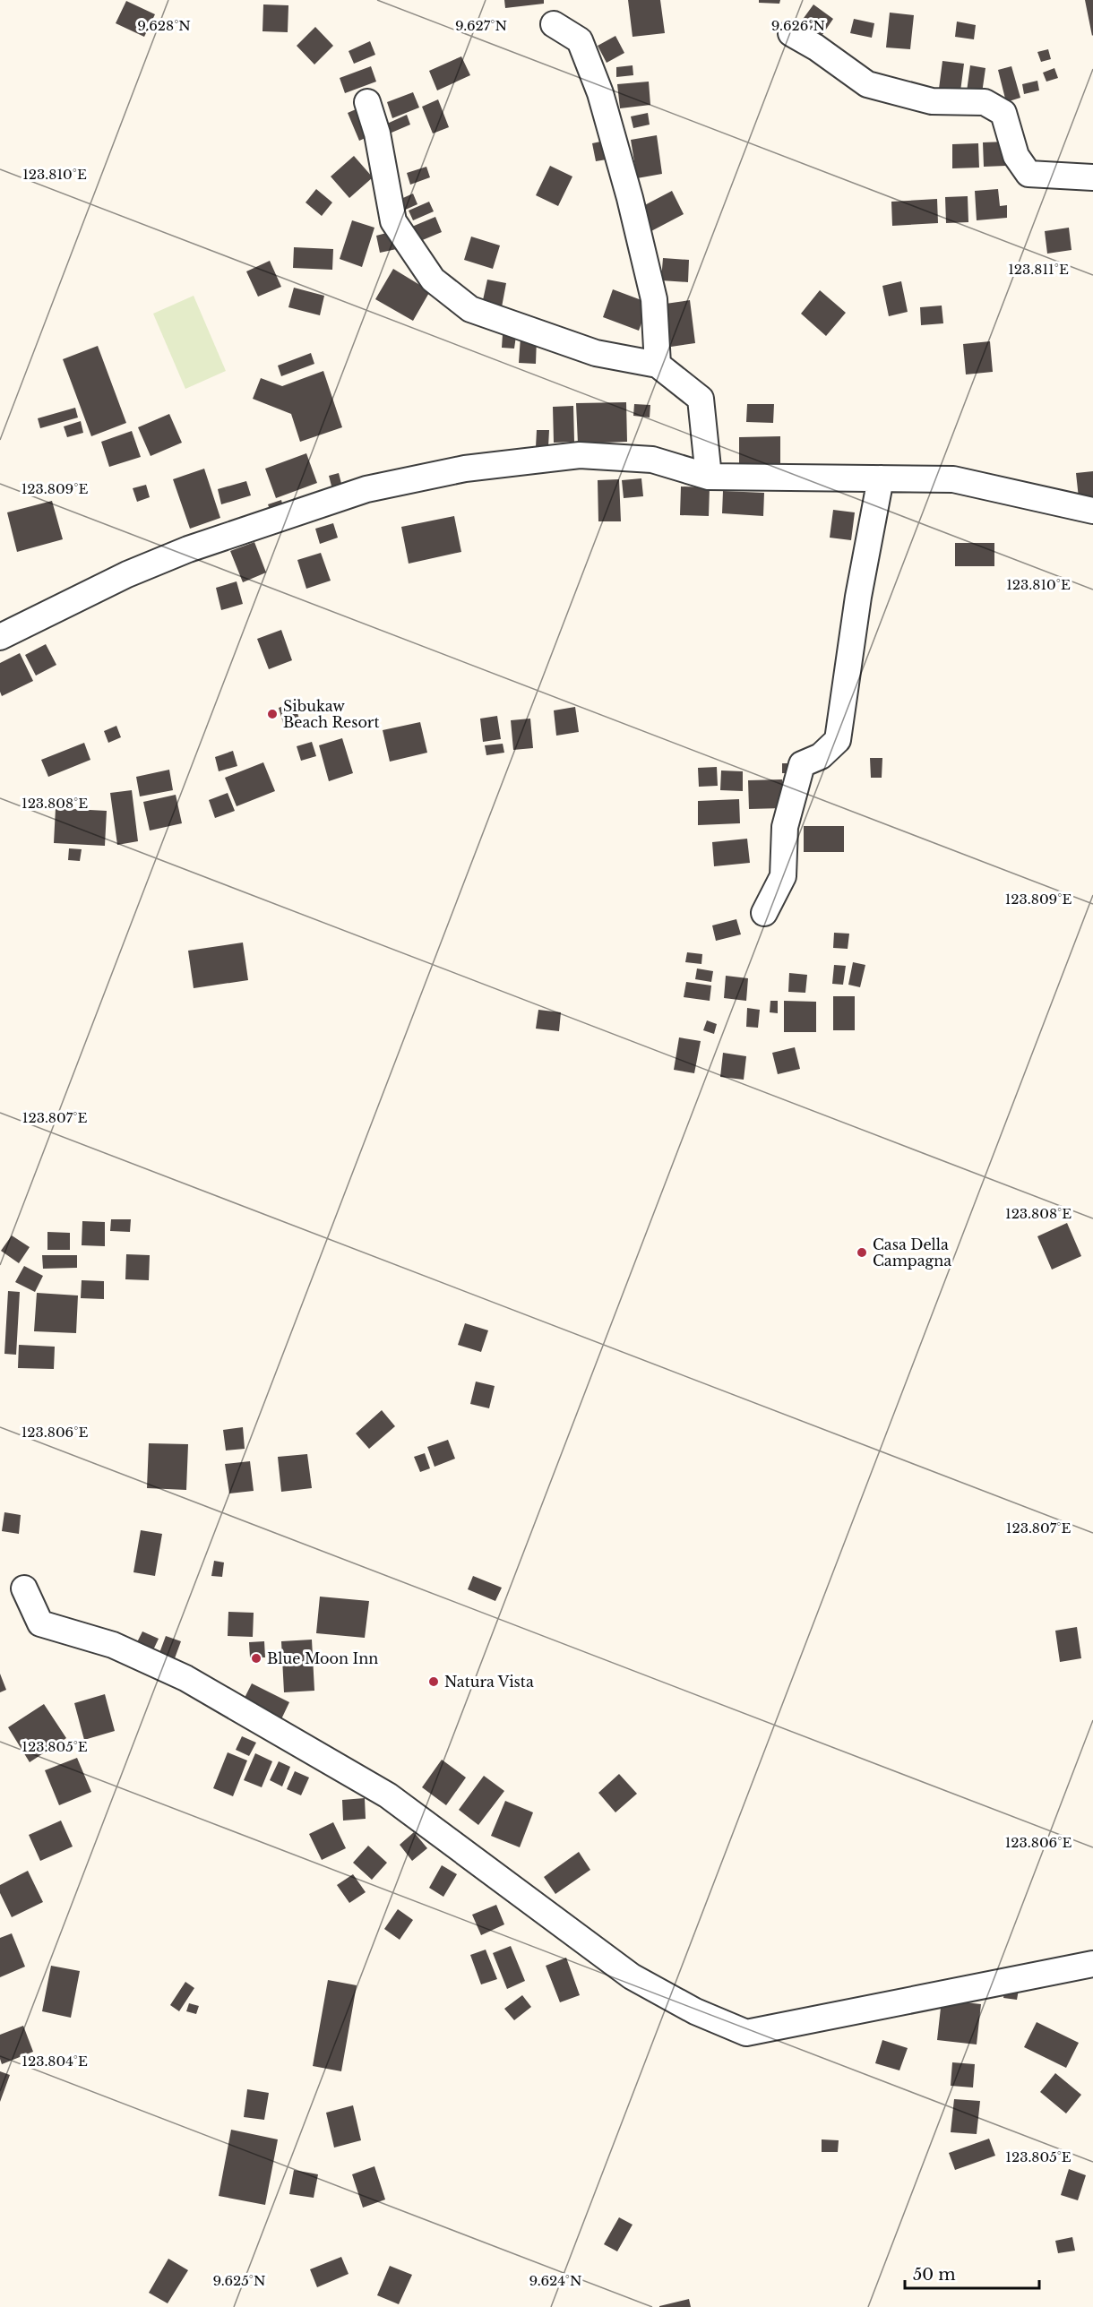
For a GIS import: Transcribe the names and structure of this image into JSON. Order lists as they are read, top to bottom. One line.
{"places":["Sibukaw Beach Resort","Casa Della Campagna","Blue Moon Inn","Natura Vista"],"scale_bar":"50 m","coordinates":["9.628°N","9.627°N","9.626°N","123.810°E","123.811°E","123.809°E","123.808°E","123.807°E","123.806°E","123.805°E","123.804°E","9.625°N","9.624°N"]}
